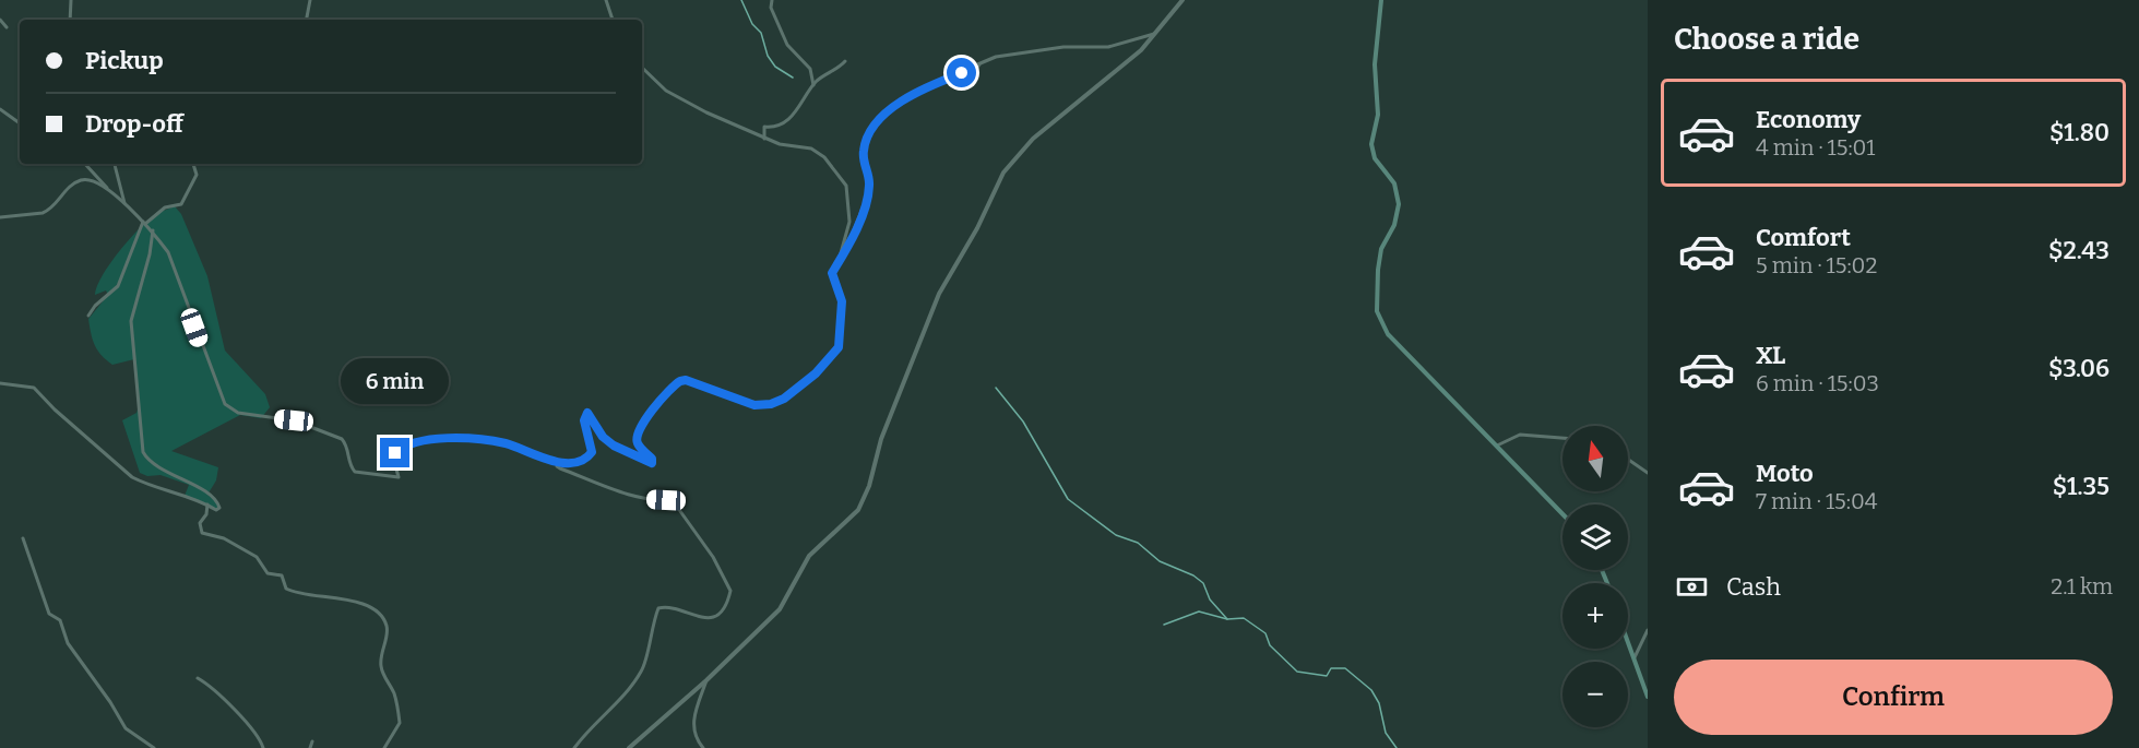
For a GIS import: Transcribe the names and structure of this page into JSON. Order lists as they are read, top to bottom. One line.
{"north":"top","page":{"heading":"Choose a ride","banner":["Pickup","Drop-off"],"list":[{"name":"Economy","note":"4 min · 15:01","value":"$1.80"},{"name":"Comfort","note":"5 min · 15:02","value":"$2.43"},{"name":"XL","note":"6 min · 15:03","value":"$3.06"},{"name":"Moto","note":"7 min · 15:04","value":"$1.35"}],"bubble":"6 min","map_buttons":["+","−"],"pay":["Cash","2.1 km"],"buttons":"Confirm"}}
